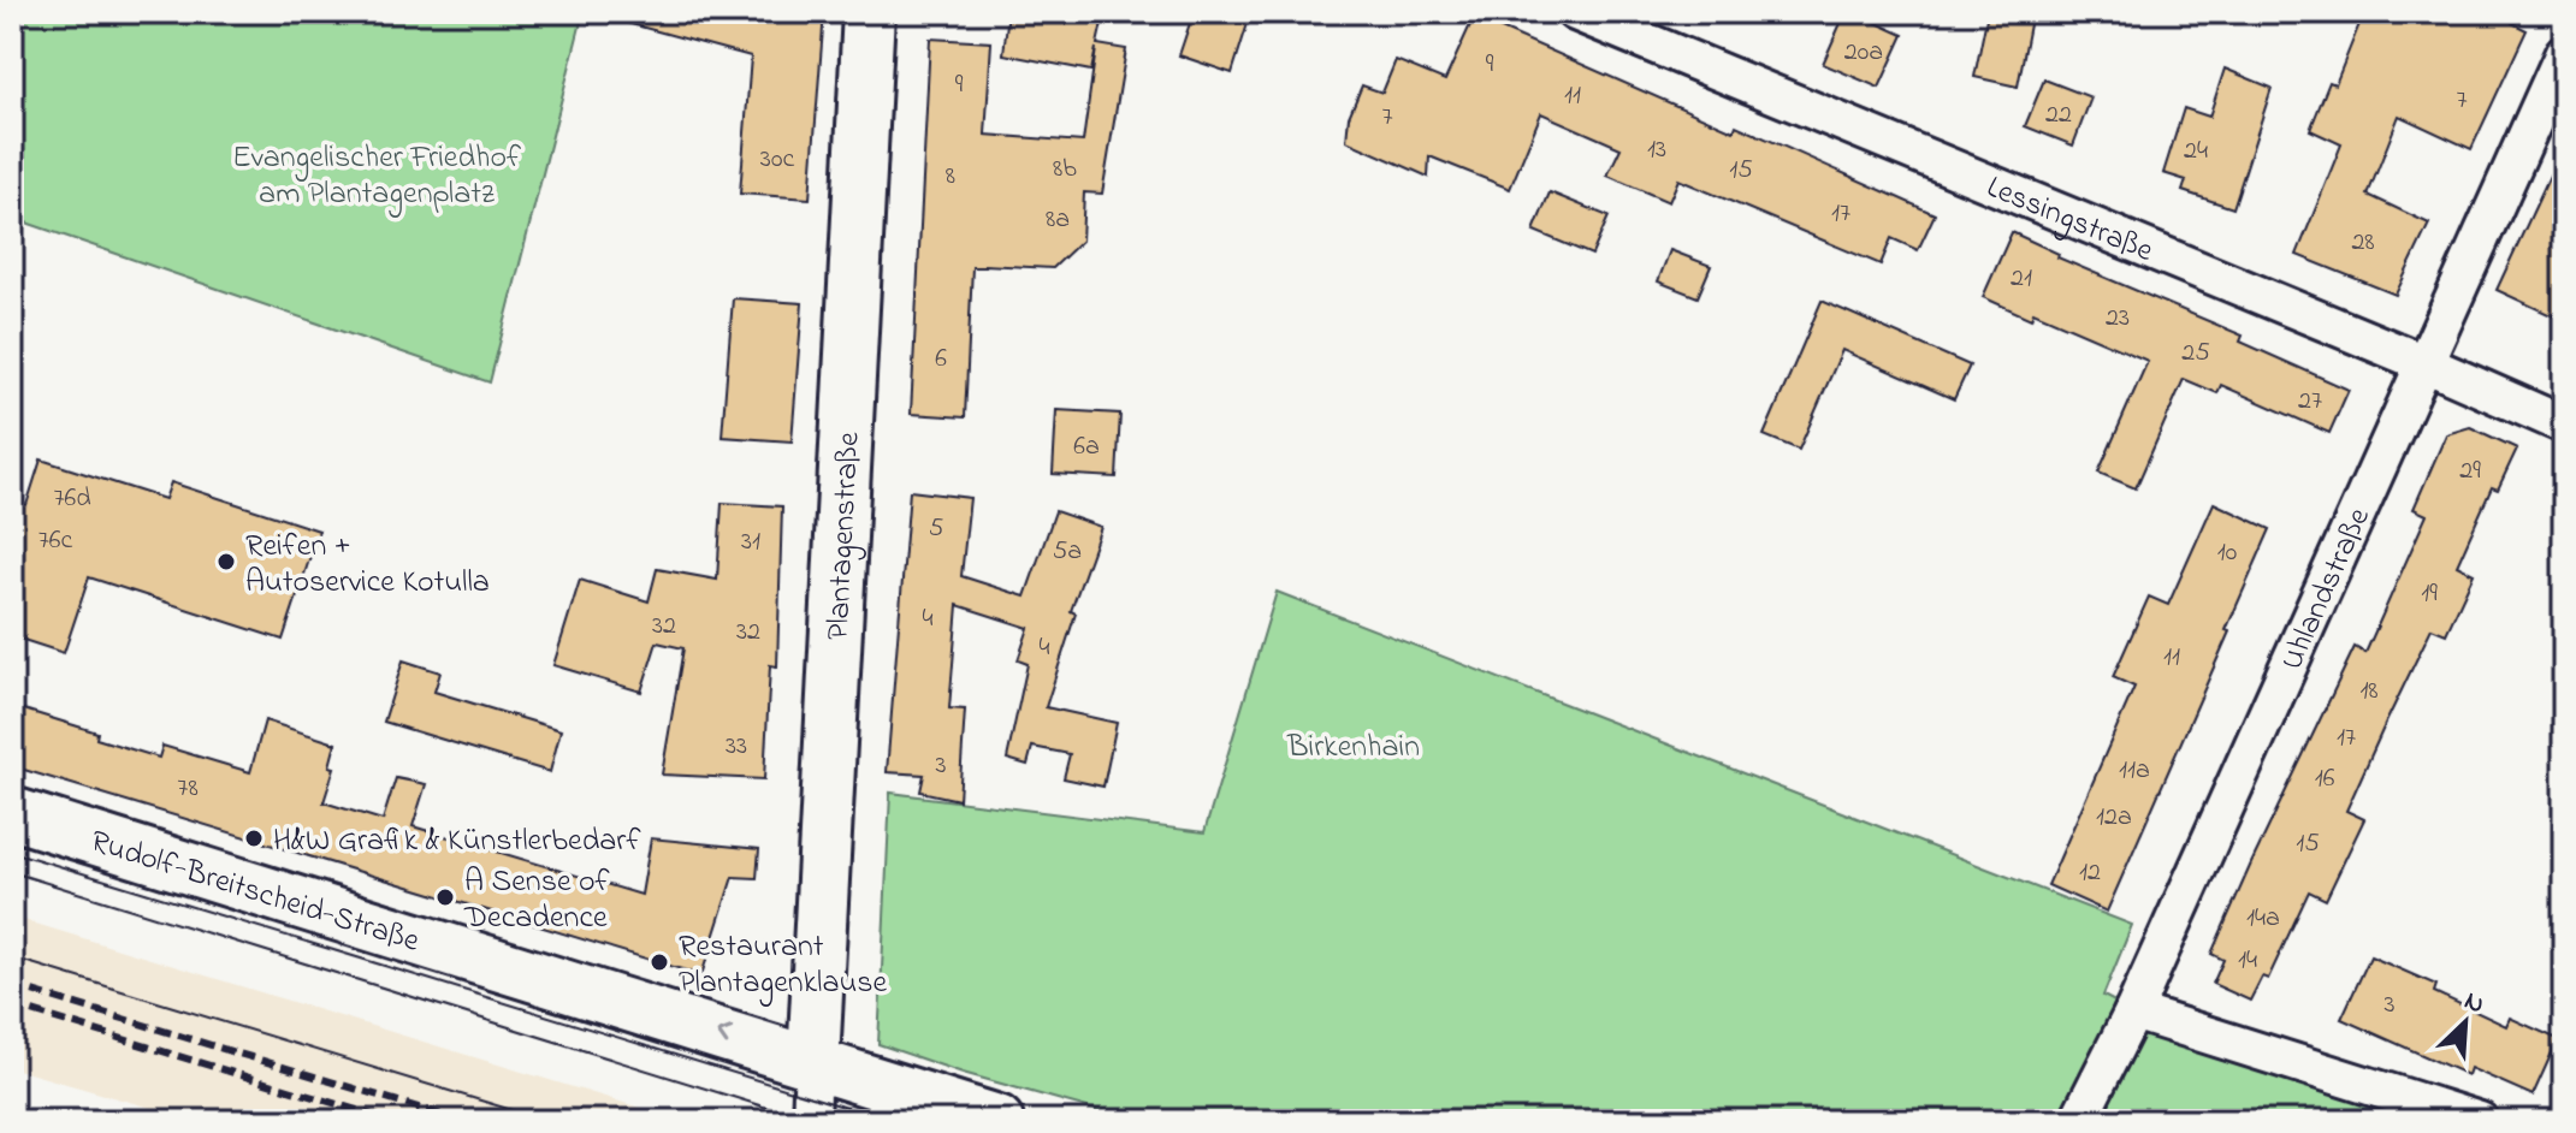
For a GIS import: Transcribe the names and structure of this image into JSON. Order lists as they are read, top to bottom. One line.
{"streets":{"street":["Lessingstraße","Plantagenstraße","Uhlandstraße","Rudolf-Breitscheid-Straße"]},"crossings":[["Lessingstraße","Uhlandstraße"],["Plantagenstraße","Rudolf-Breitscheid-Straße"]],"one_way":["Rudolf-Breitscheid-Straße"],"parks":["Evangelischer Friedhof am Plantagenplatz","Birkenhain"],"places":["Reifen + Autoservice Kotulla","H&W Grafik & Künstlerbedarf","A Sense of Decadence","Restaurant Plantagenklause"],"house_numbers":["20a","9","9","11","7","22","7","13","24","30c","8b","15","8","17","8a","28","21","23","25","6","27","6a","29","76d","5","76c","31","5a","10","19","4","32","32","4","11","18","17","33","3","11a","16","78","12a","15","12","14a","14","3"],"north":"top right"}
